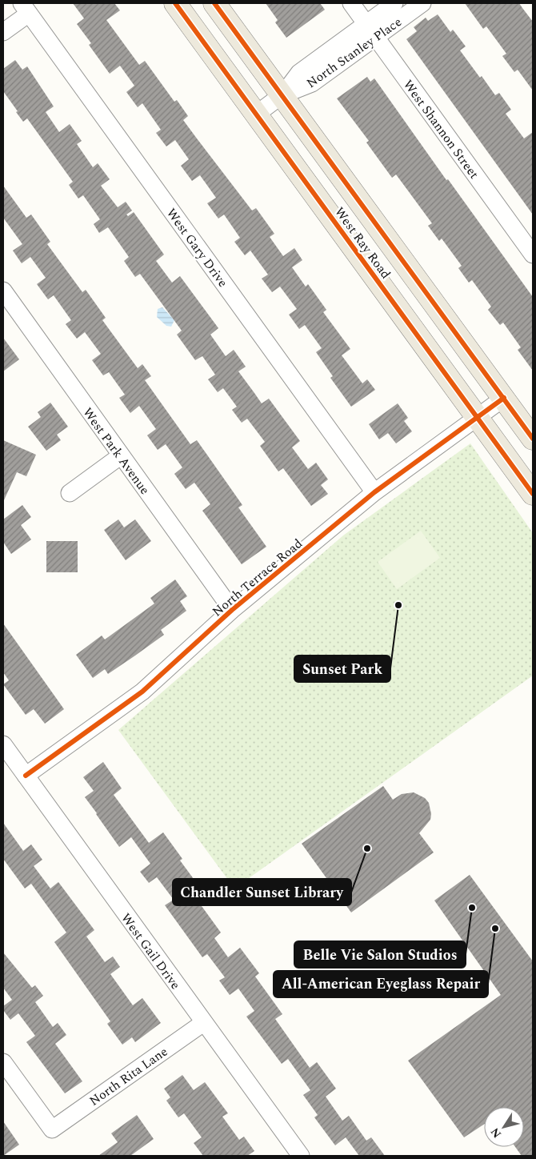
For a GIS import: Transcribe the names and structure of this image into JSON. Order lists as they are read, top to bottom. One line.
{"streets":{"main road":["West Ray Road"],"street":["North Stanley Place","West Shannon Street","West Gary Drive","West Park Avenue","North Terrace Road","West Gail Drive","North Rita Lane"]},"crossings":[["North Stanley Place","West Shannon Street"],["North Stanley Place","West Ray Road"],["West Ray Road","North Terrace Road"],["West Gary Drive","North Terrace Road"],["West Park Avenue","North Terrace Road"],["North Terrace Road","West Gail Drive"],["West Gail Drive","North Rita Lane"]],"places":["Sunset Park","Chandler Sunset Library","Belle Vie Salon Studios","All-American Eyeglass Repair"],"north":"bottom left"}
